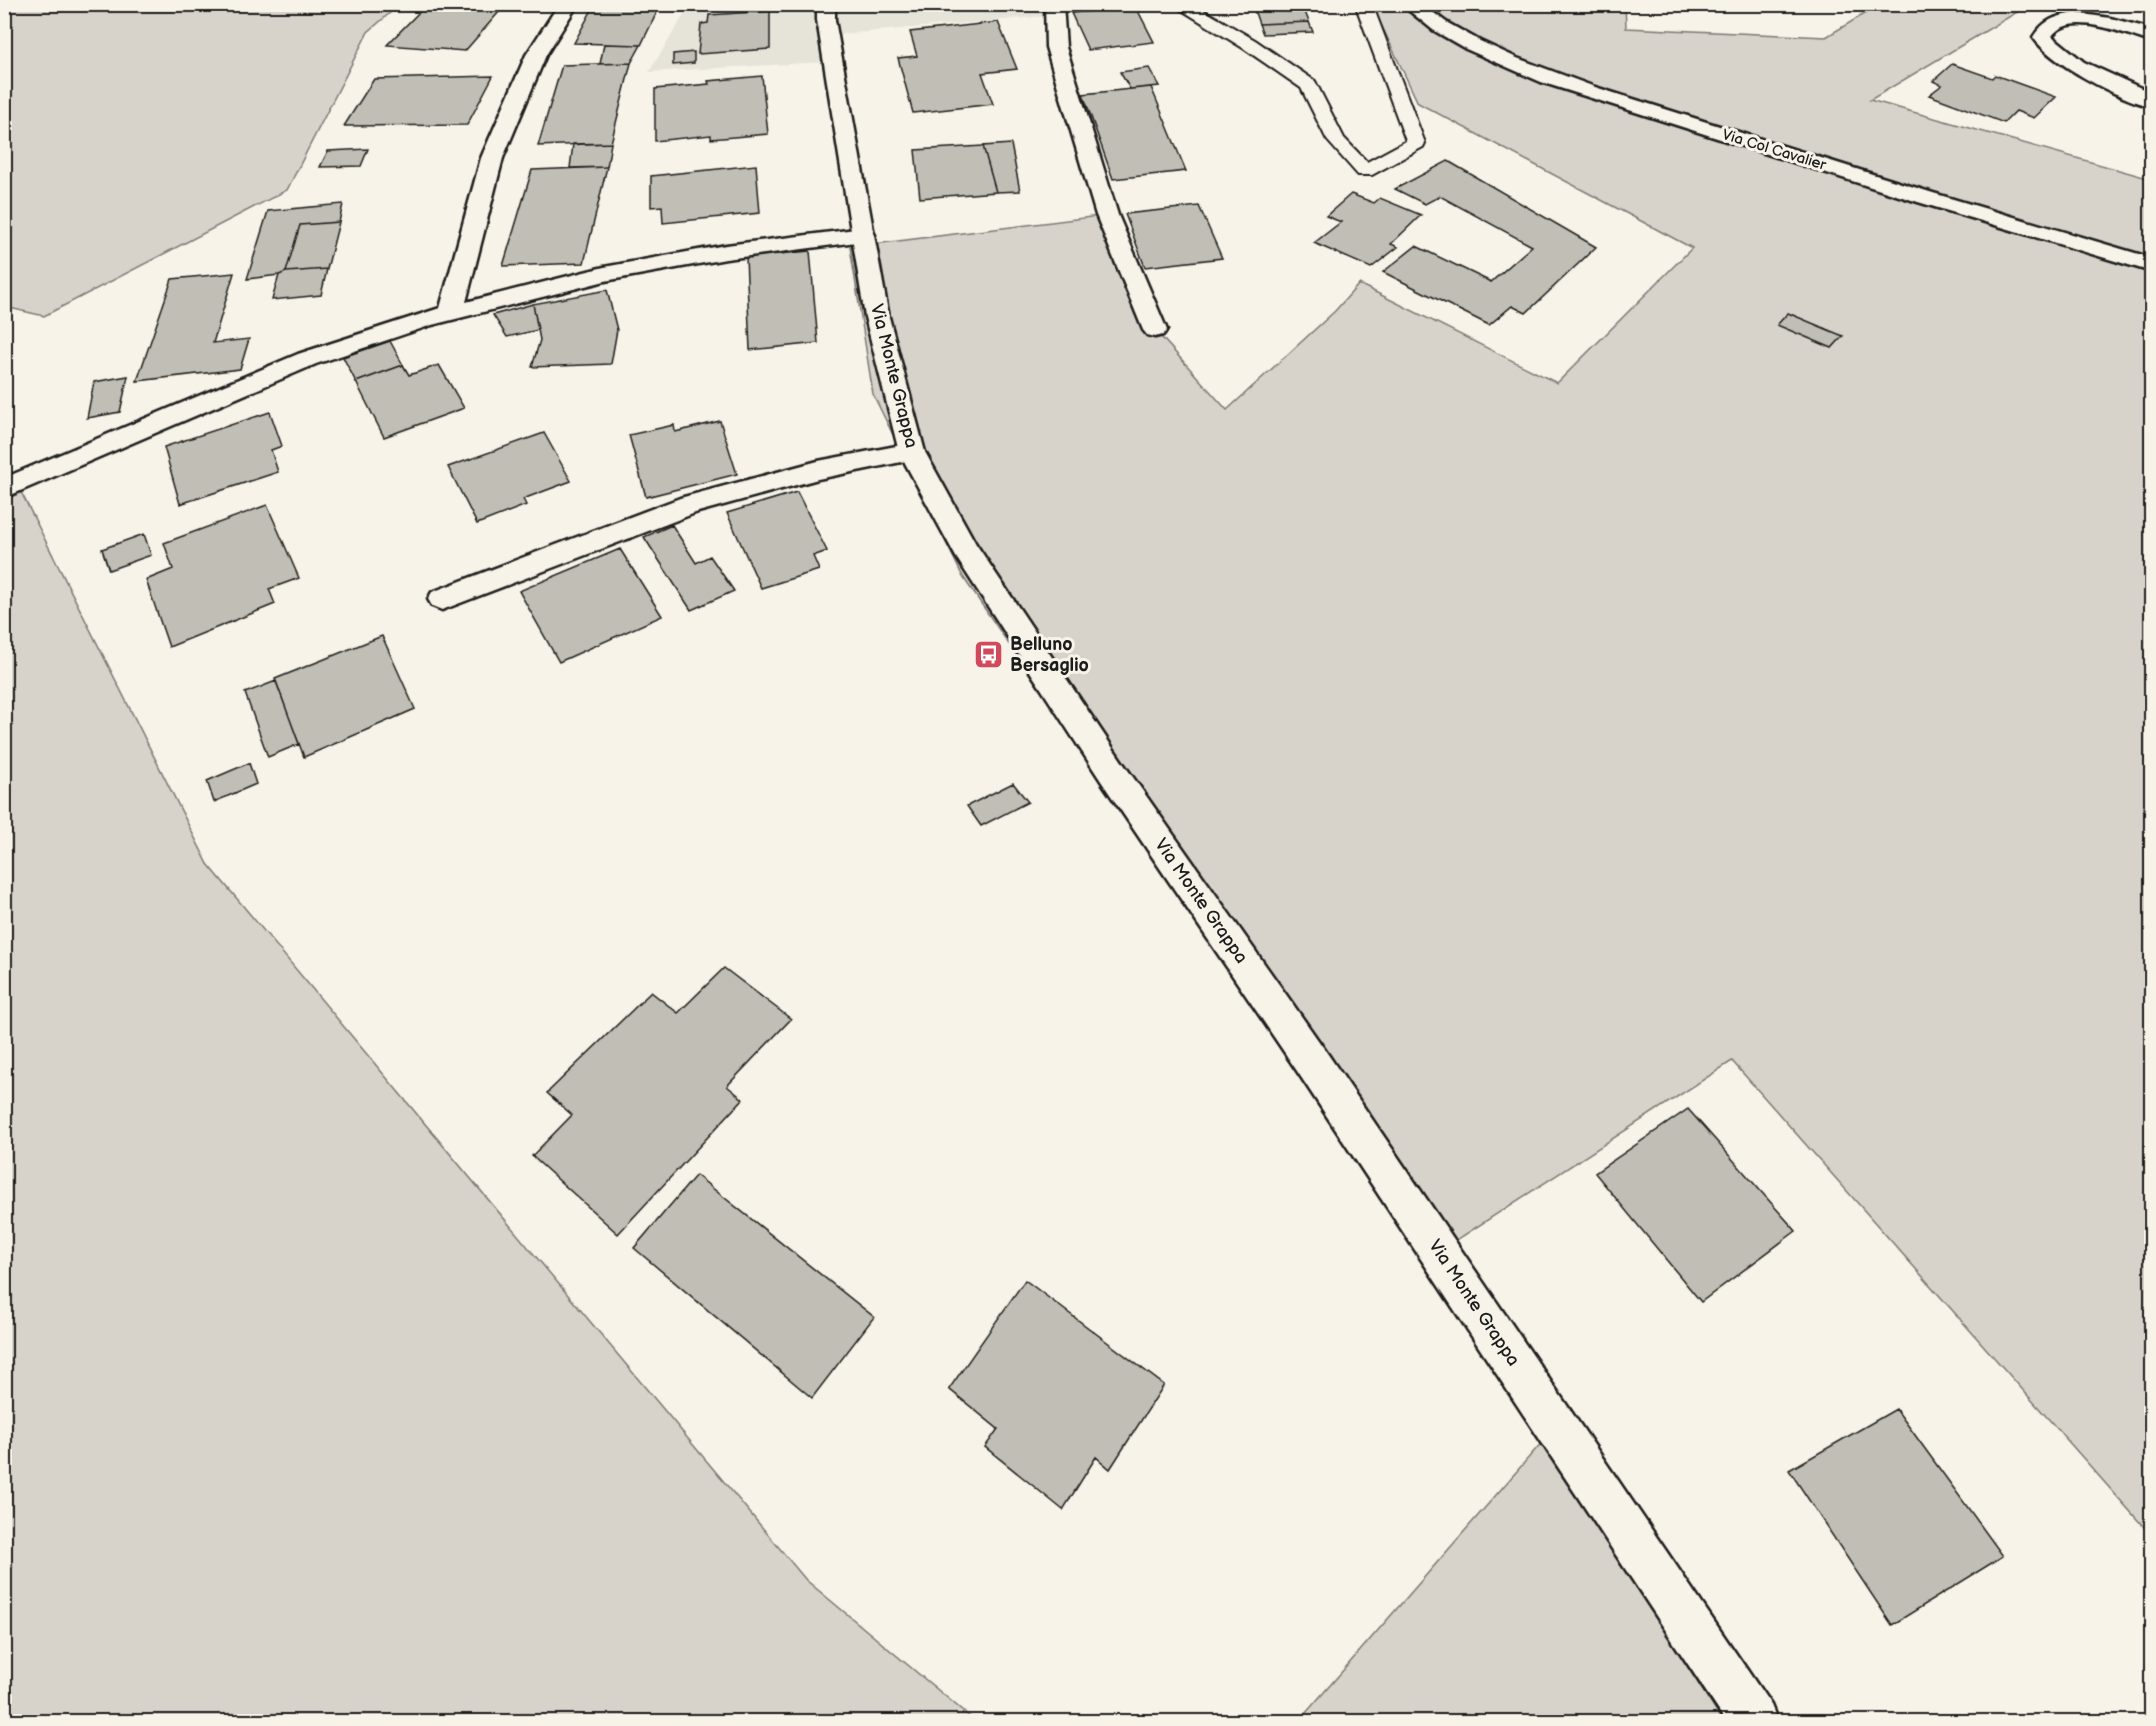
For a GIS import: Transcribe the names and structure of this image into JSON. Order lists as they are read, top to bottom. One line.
{"streets":{"street":["Via Col Cavalier","Via Monte Grappa"]},"places":{"bus stop":["Belluno Bersaglio"]}}
